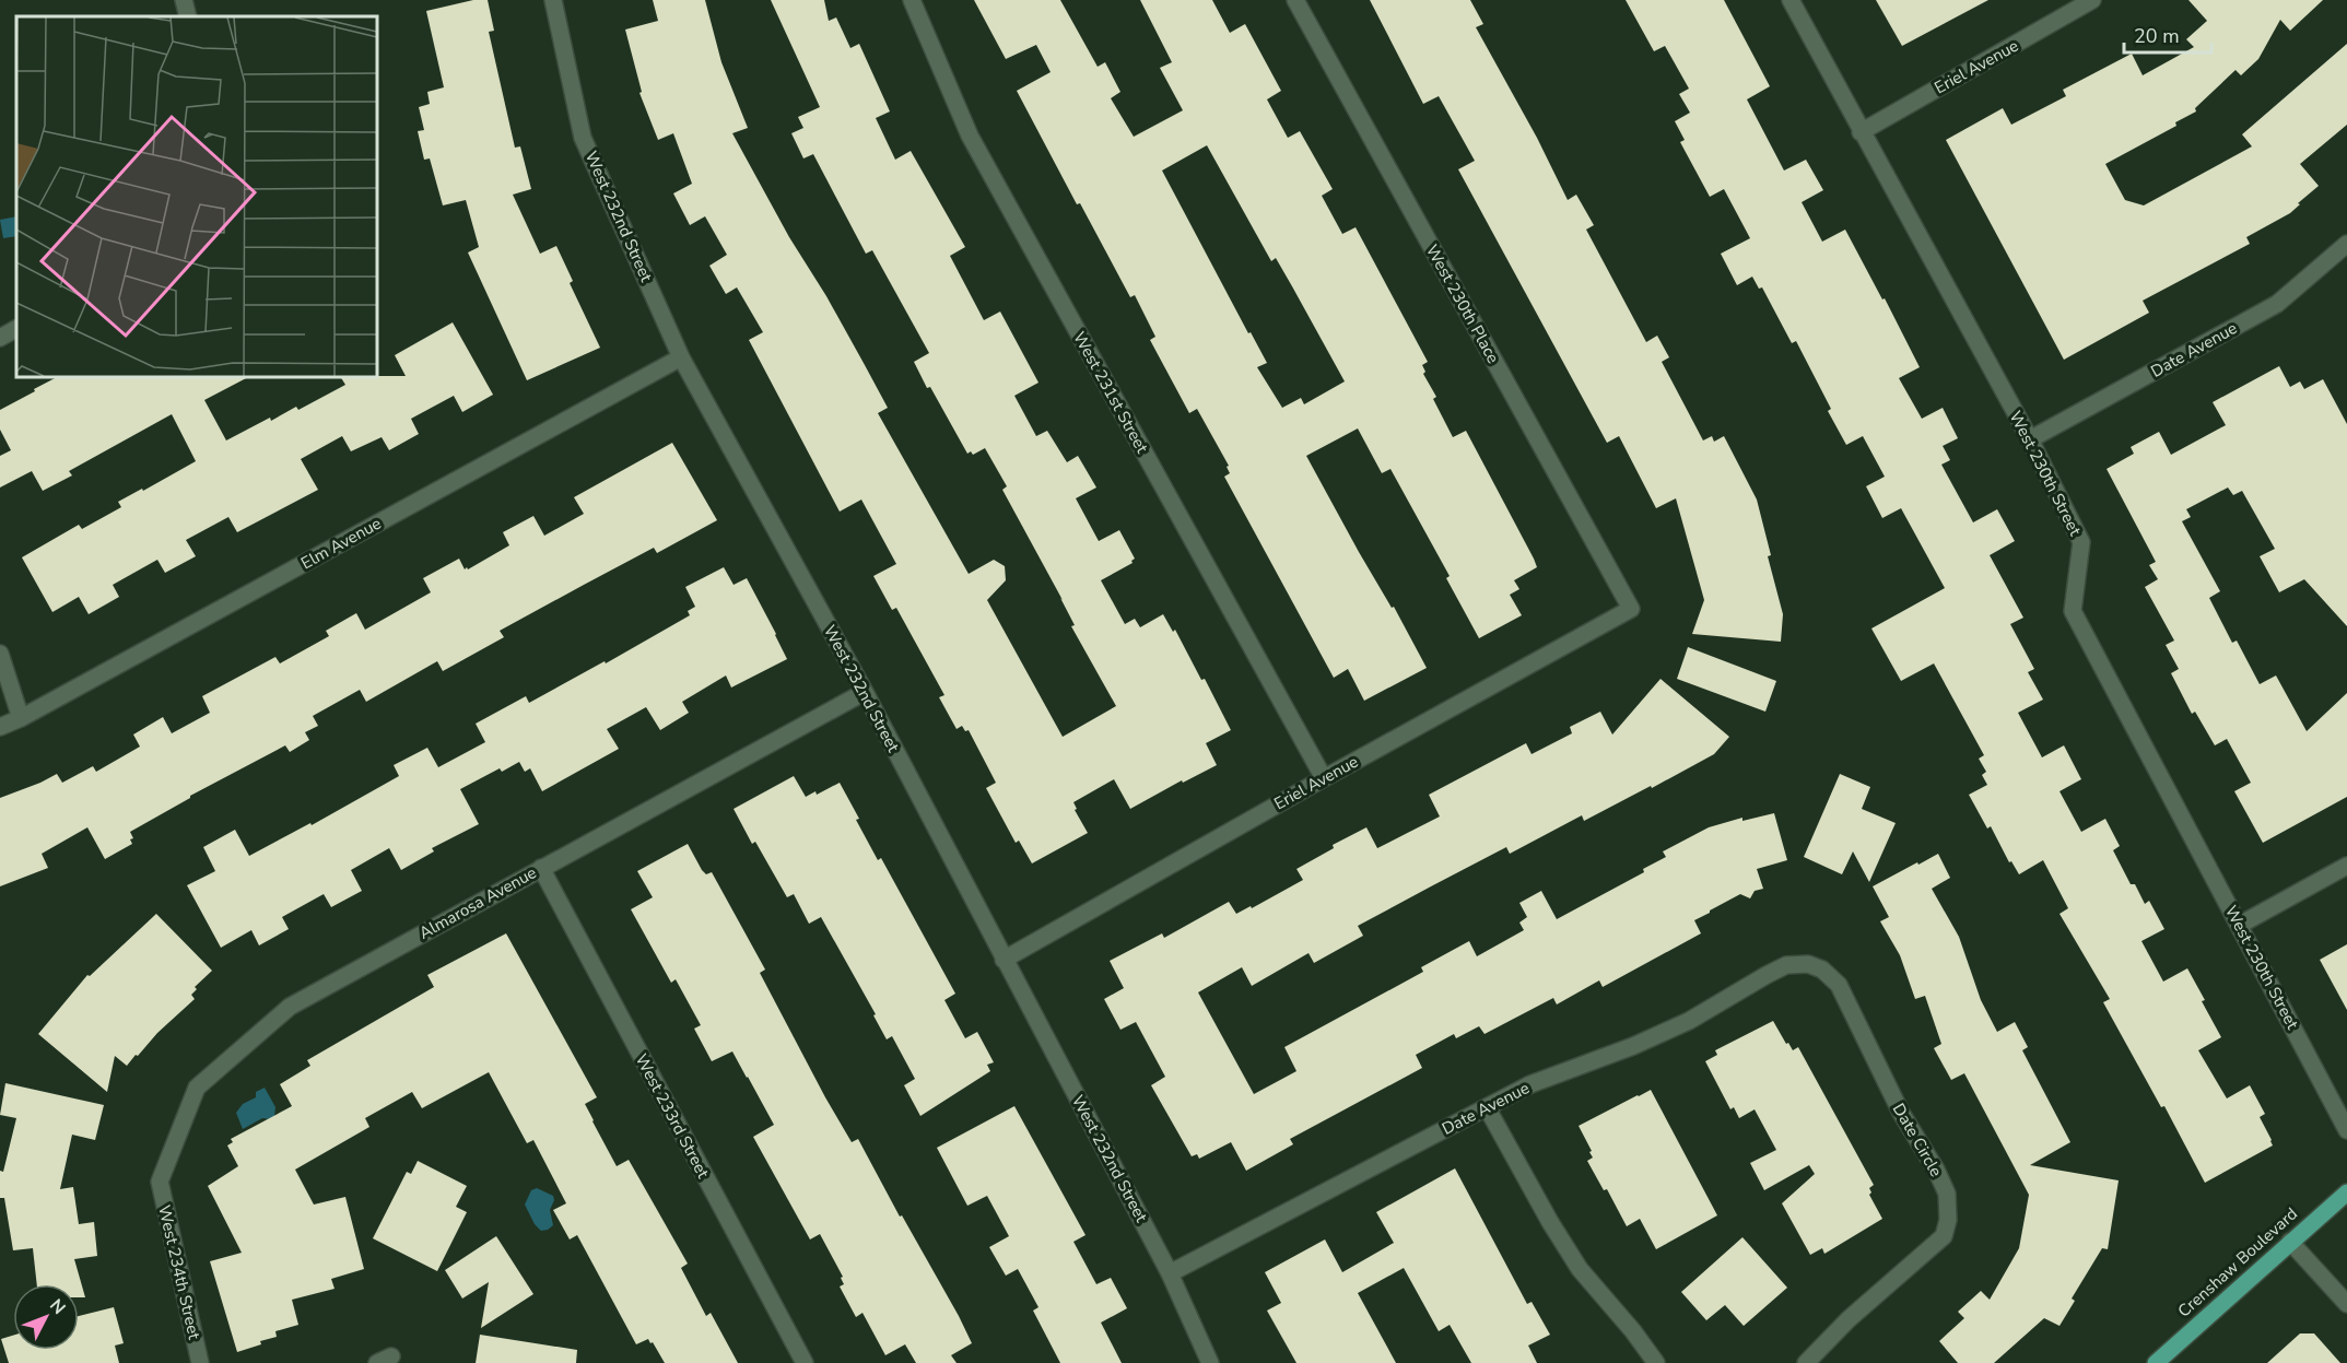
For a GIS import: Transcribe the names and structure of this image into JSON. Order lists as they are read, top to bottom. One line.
{"streets":{"main road":["Crenshaw Boulevard"],"street":["Eriel Avenue","West 232nd Street","West 230th Place","Date Avenue","West 231st Street","West 230th Street","Elm Avenue","Almarosa Avenue","West 233rd Street","Date Circle","West 234th Street"]},"crossings":[["Eriel Avenue","West 232nd Street"],["Eriel Avenue","West 230th Place"],["Eriel Avenue","West 231st Street"],["Eriel Avenue","West 230th Street"],["West 232nd Street","Date Avenue"],["West 232nd Street","Elm Avenue"],["West 232nd Street","Almarosa Avenue"],["Date Avenue","West 230th Street"],["Date Avenue","Date Circle"],["Almarosa Avenue","West 233rd Street"],["Almarosa Avenue","West 234th Street"]],"scale_bar":"20 m","north":"top right"}
